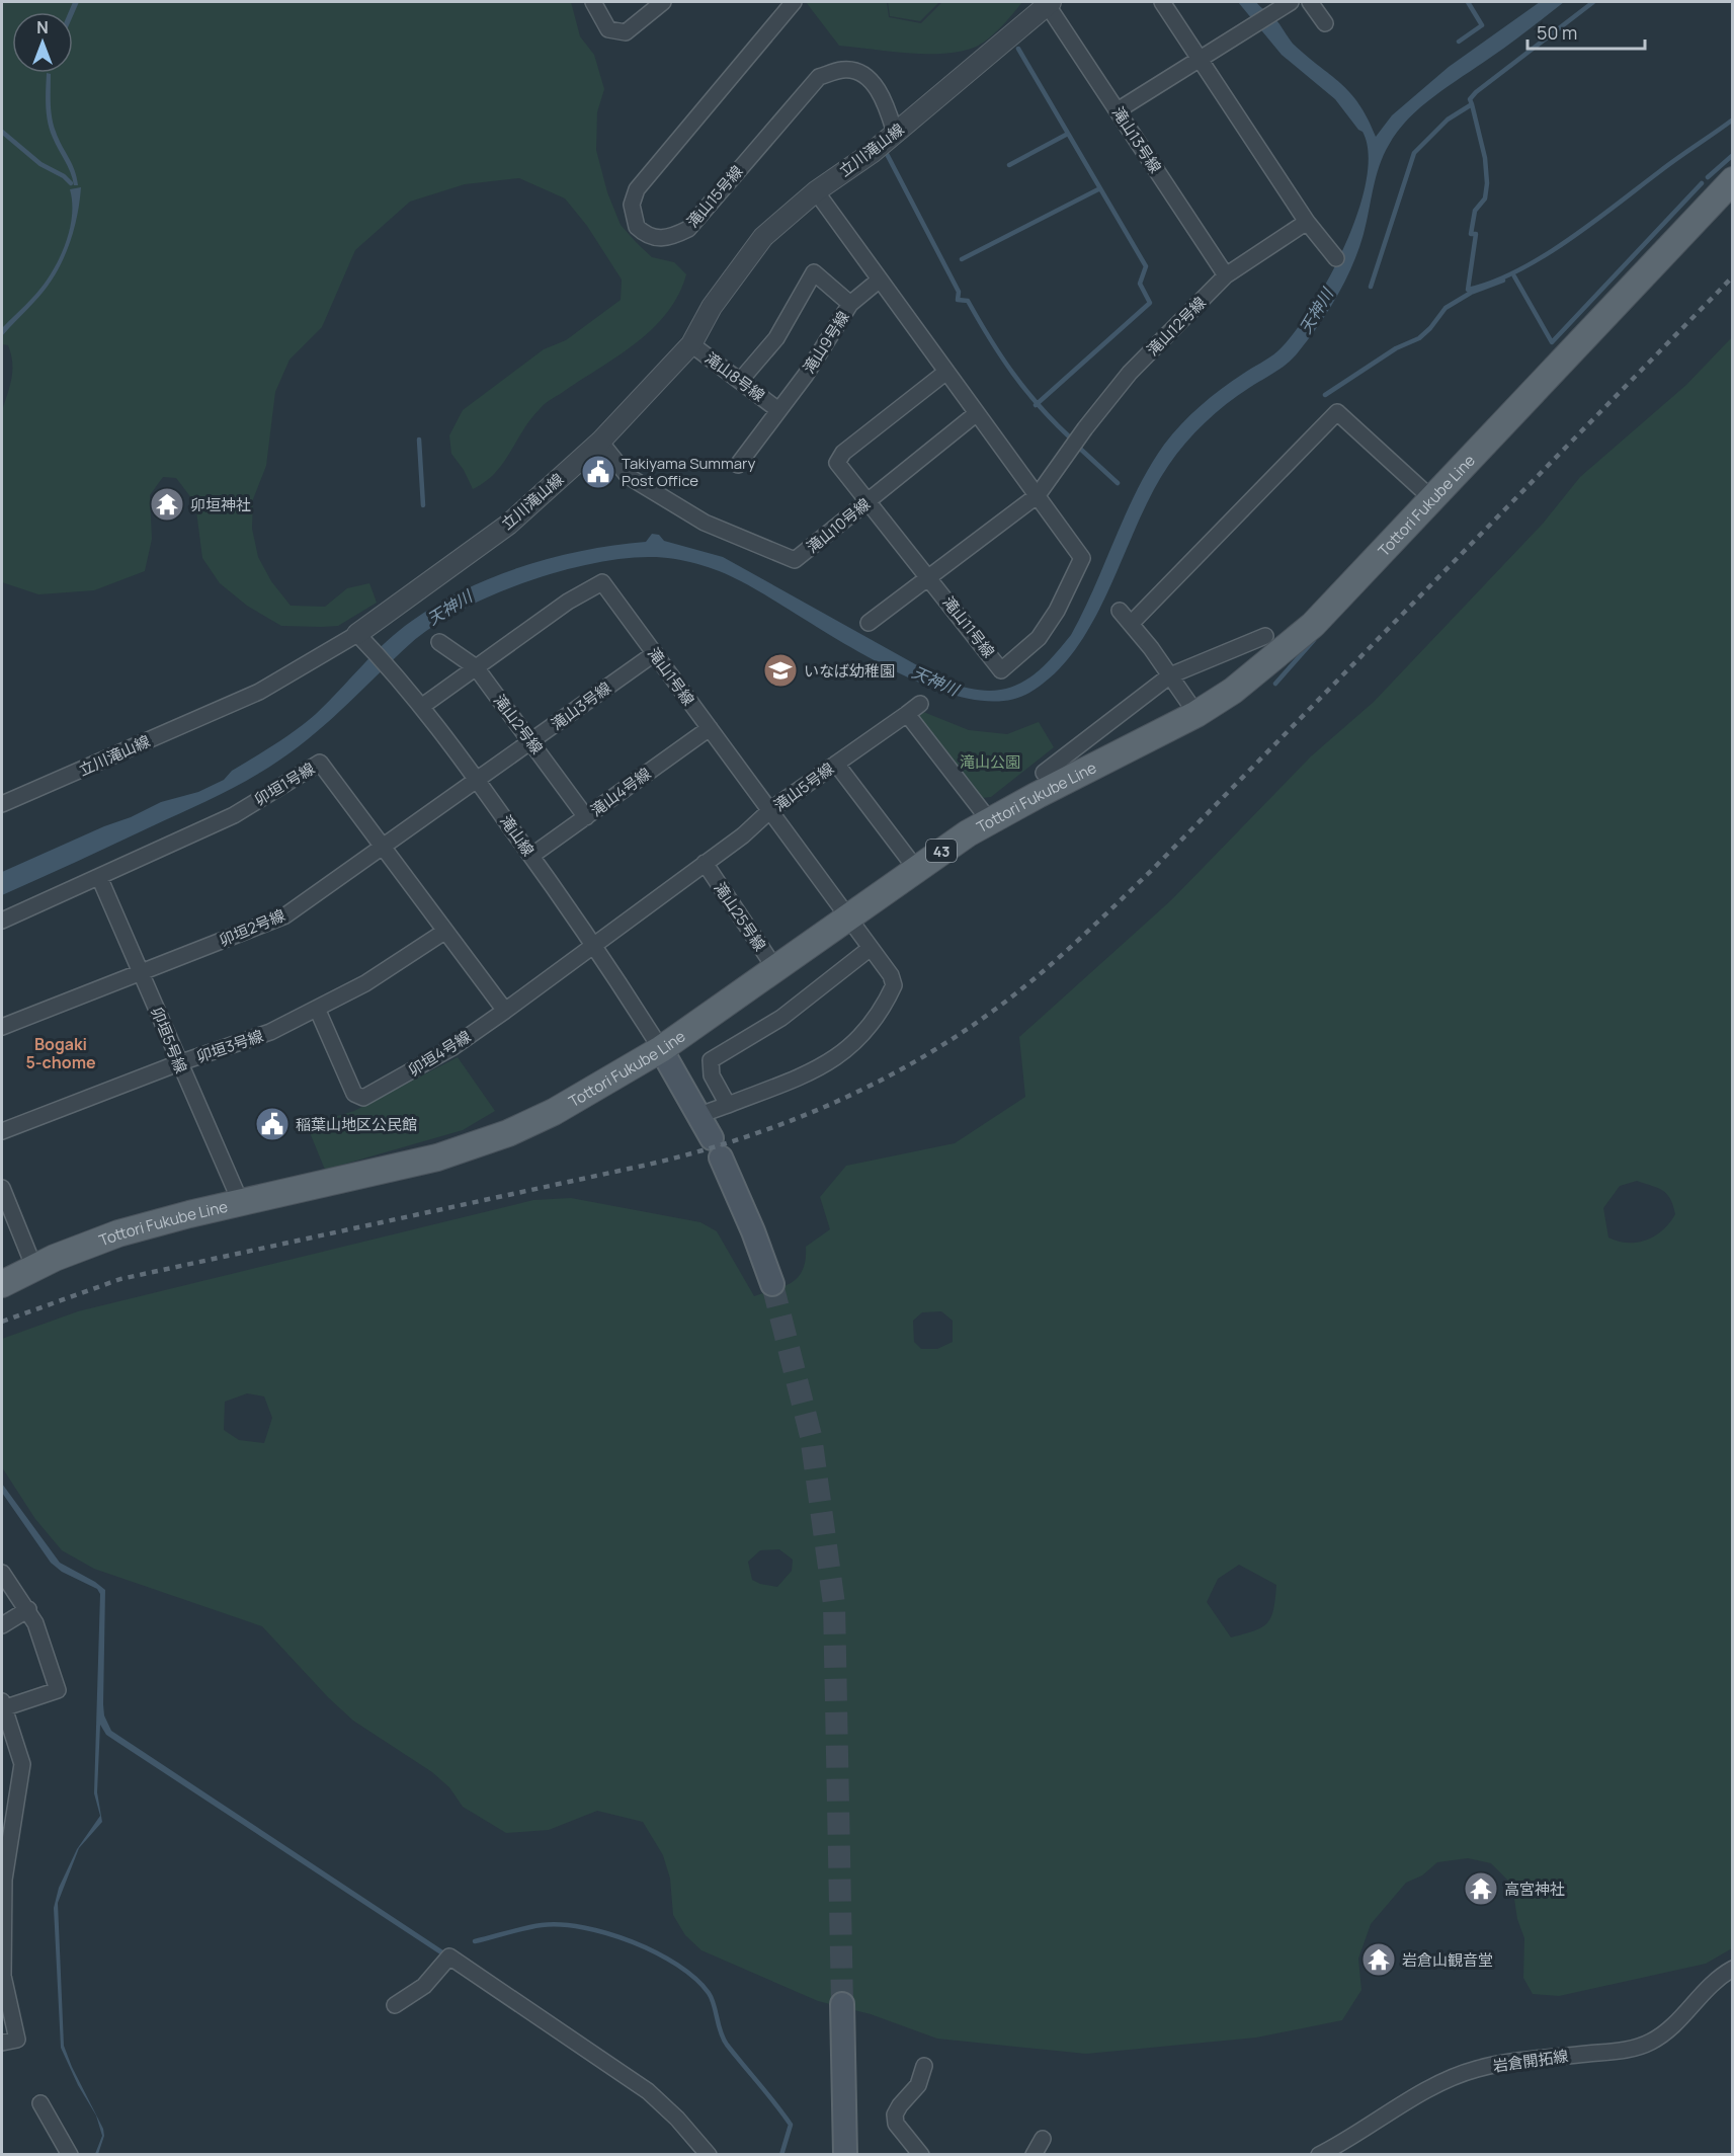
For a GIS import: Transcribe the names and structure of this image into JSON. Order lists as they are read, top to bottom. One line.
{"streets":{"main road":["Tottori Fukube Line","43"],"street":["滝山13号線","立川滝山線","滝山15号線","滝山12号線","滝山9号線","滝山8号線","滝山10号線","滝山11号線","滝山1号線","滝山3号線","滝山2号線","卯垣1号線","滝山5号線","滝山4号線","滝山線","滝山25号線","卯垣2号線","卯垣5号線","卯垣3号線","卯垣4号線","岩倉開拓線"]},"crossings":[["滝山13号線","立川滝山線"],["滝山13号線","滝山12号線"],["立川滝山線","滝山15号線"],["立川滝山線","滝山8号線"],["立川滝山線","滝山10号線"],["立川滝山線","滝山11号線"],["立川滝山線","滝山線"],["滝山12号線","滝山11号線"],["滝山9号線","滝山8号線"],["Tottori Fukube Line","滝山1号線"],["Tottori Fukube Line","滝山線"],["Tottori Fukube Line","滝山25号線"],["Tottori Fukube Line","卯垣5号線"],["滝山10号線","滝山11号線"],["滝山1号線","滝山3号線"],["滝山1号線","滝山2号線"],["滝山1号線","滝山5号線"],["滝山1号線","滝山4号線"],["滝山1号線","滝山線"],["滝山3号線","滝山2号線"],["滝山3号線","滝山線"],["滝山3号線","卯垣2号線"],["滝山2号線","滝山4号線"],["卯垣1号線","卯垣2号線"],["卯垣1号線","卯垣5号線"],["卯垣1号線","卯垣3号線"],["卯垣1号線","卯垣4号線"],["滝山5号線","滝山線"],["滝山5号線","滝山25号線"],["滝山5号線","卯垣4号線"],["滝山4号線","滝山線"],["滝山線","卯垣2号線"],["滝山線","卯垣4号線"],["卯垣2号線","卯垣5号線"],["卯垣5号線","卯垣3号線"],["卯垣3号線","卯垣4号線"]],"districts":["Bogaki 5-chome"],"water":["天神川"],"parks":["滝山公園"],"places":{"public building":["Takiyama Summary Post Office","稲葉山地区公民館"],"temple":["卯垣神社","高宮神社","岩倉山観音堂"],"school or university":["いなば幼稚園"]},"scale_bar":"50 m","north":"top"}
